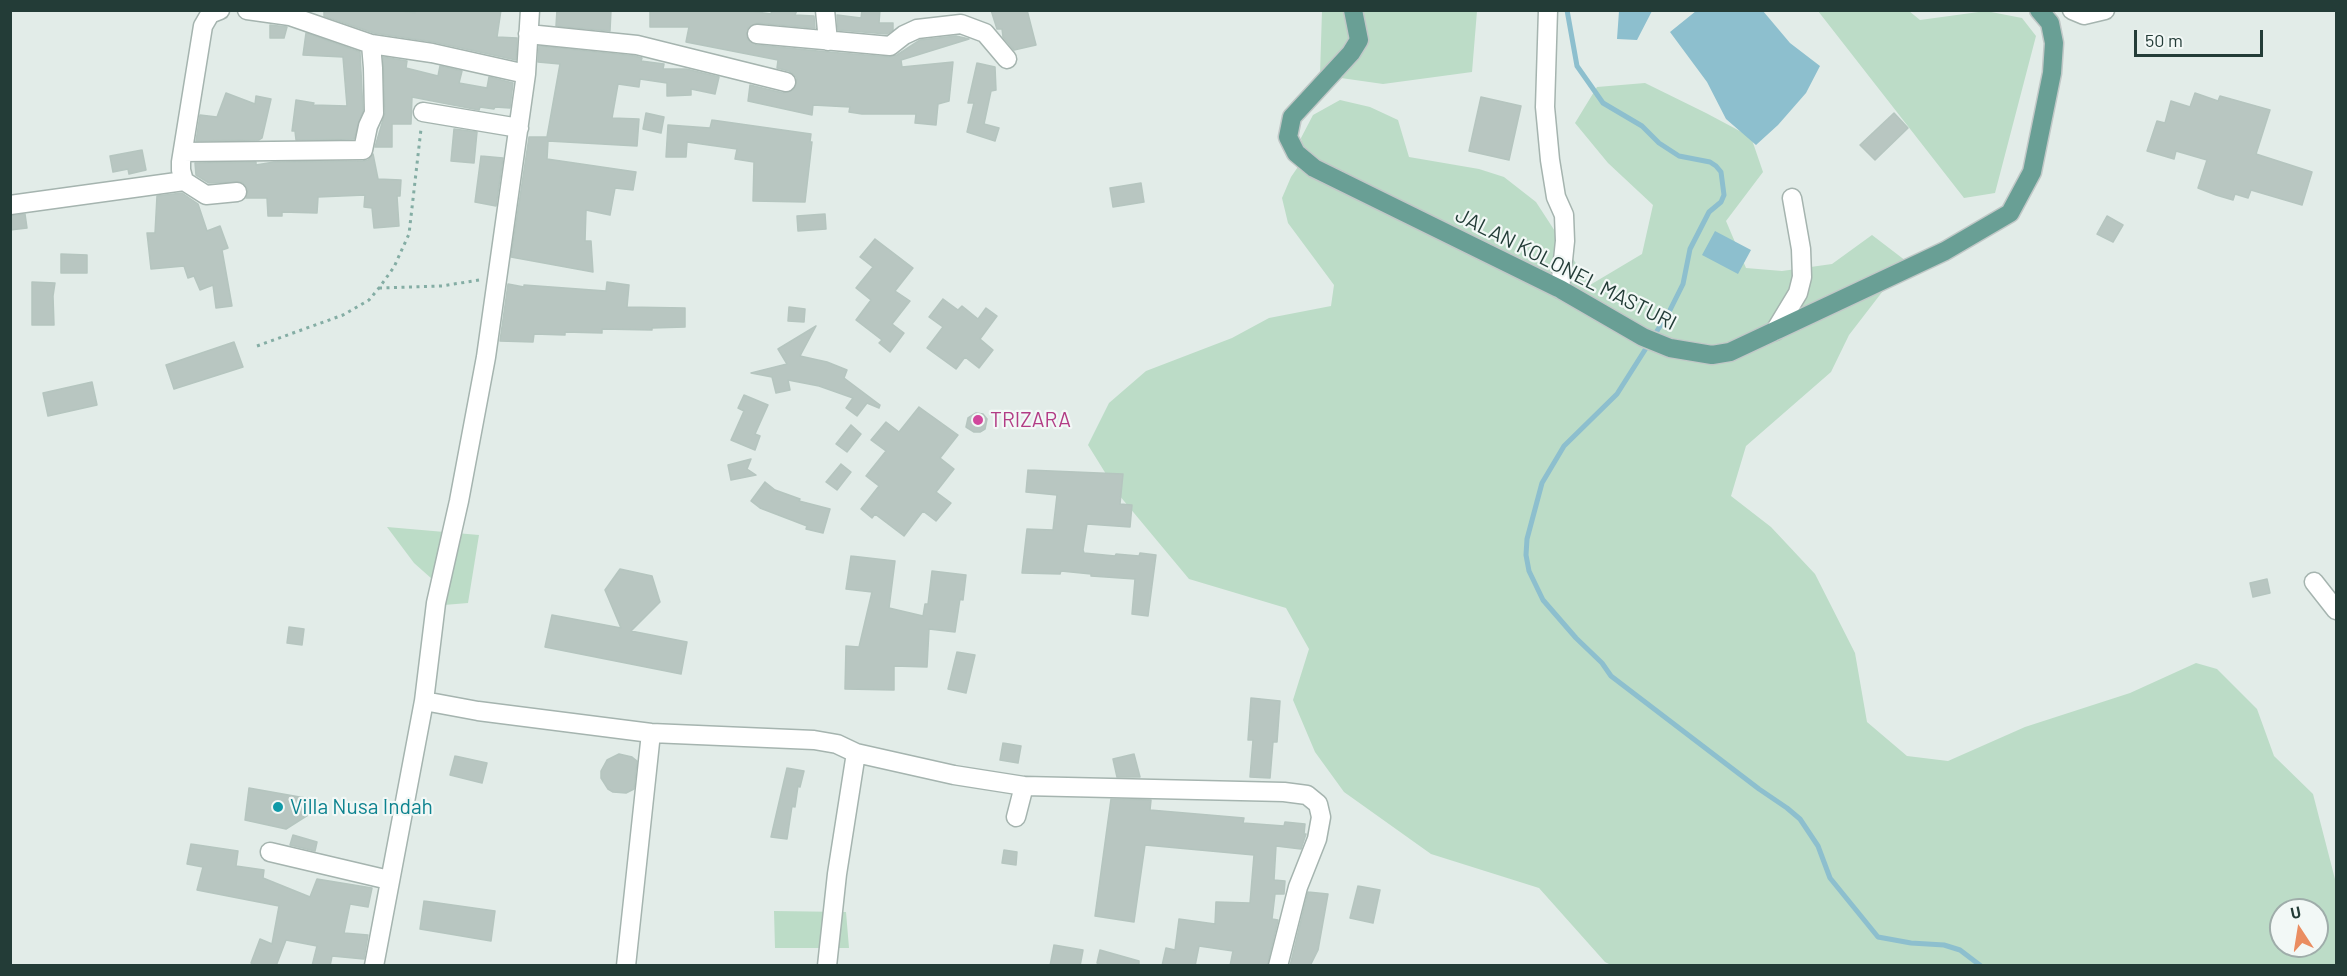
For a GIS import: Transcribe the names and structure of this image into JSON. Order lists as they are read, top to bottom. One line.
{"streets":{"main road":["JALAN KOLONEL MASTURI"]},"places":["TRIZARA","Villa Nusa Indah"],"scale_bar":"50 m","north":"top"}
